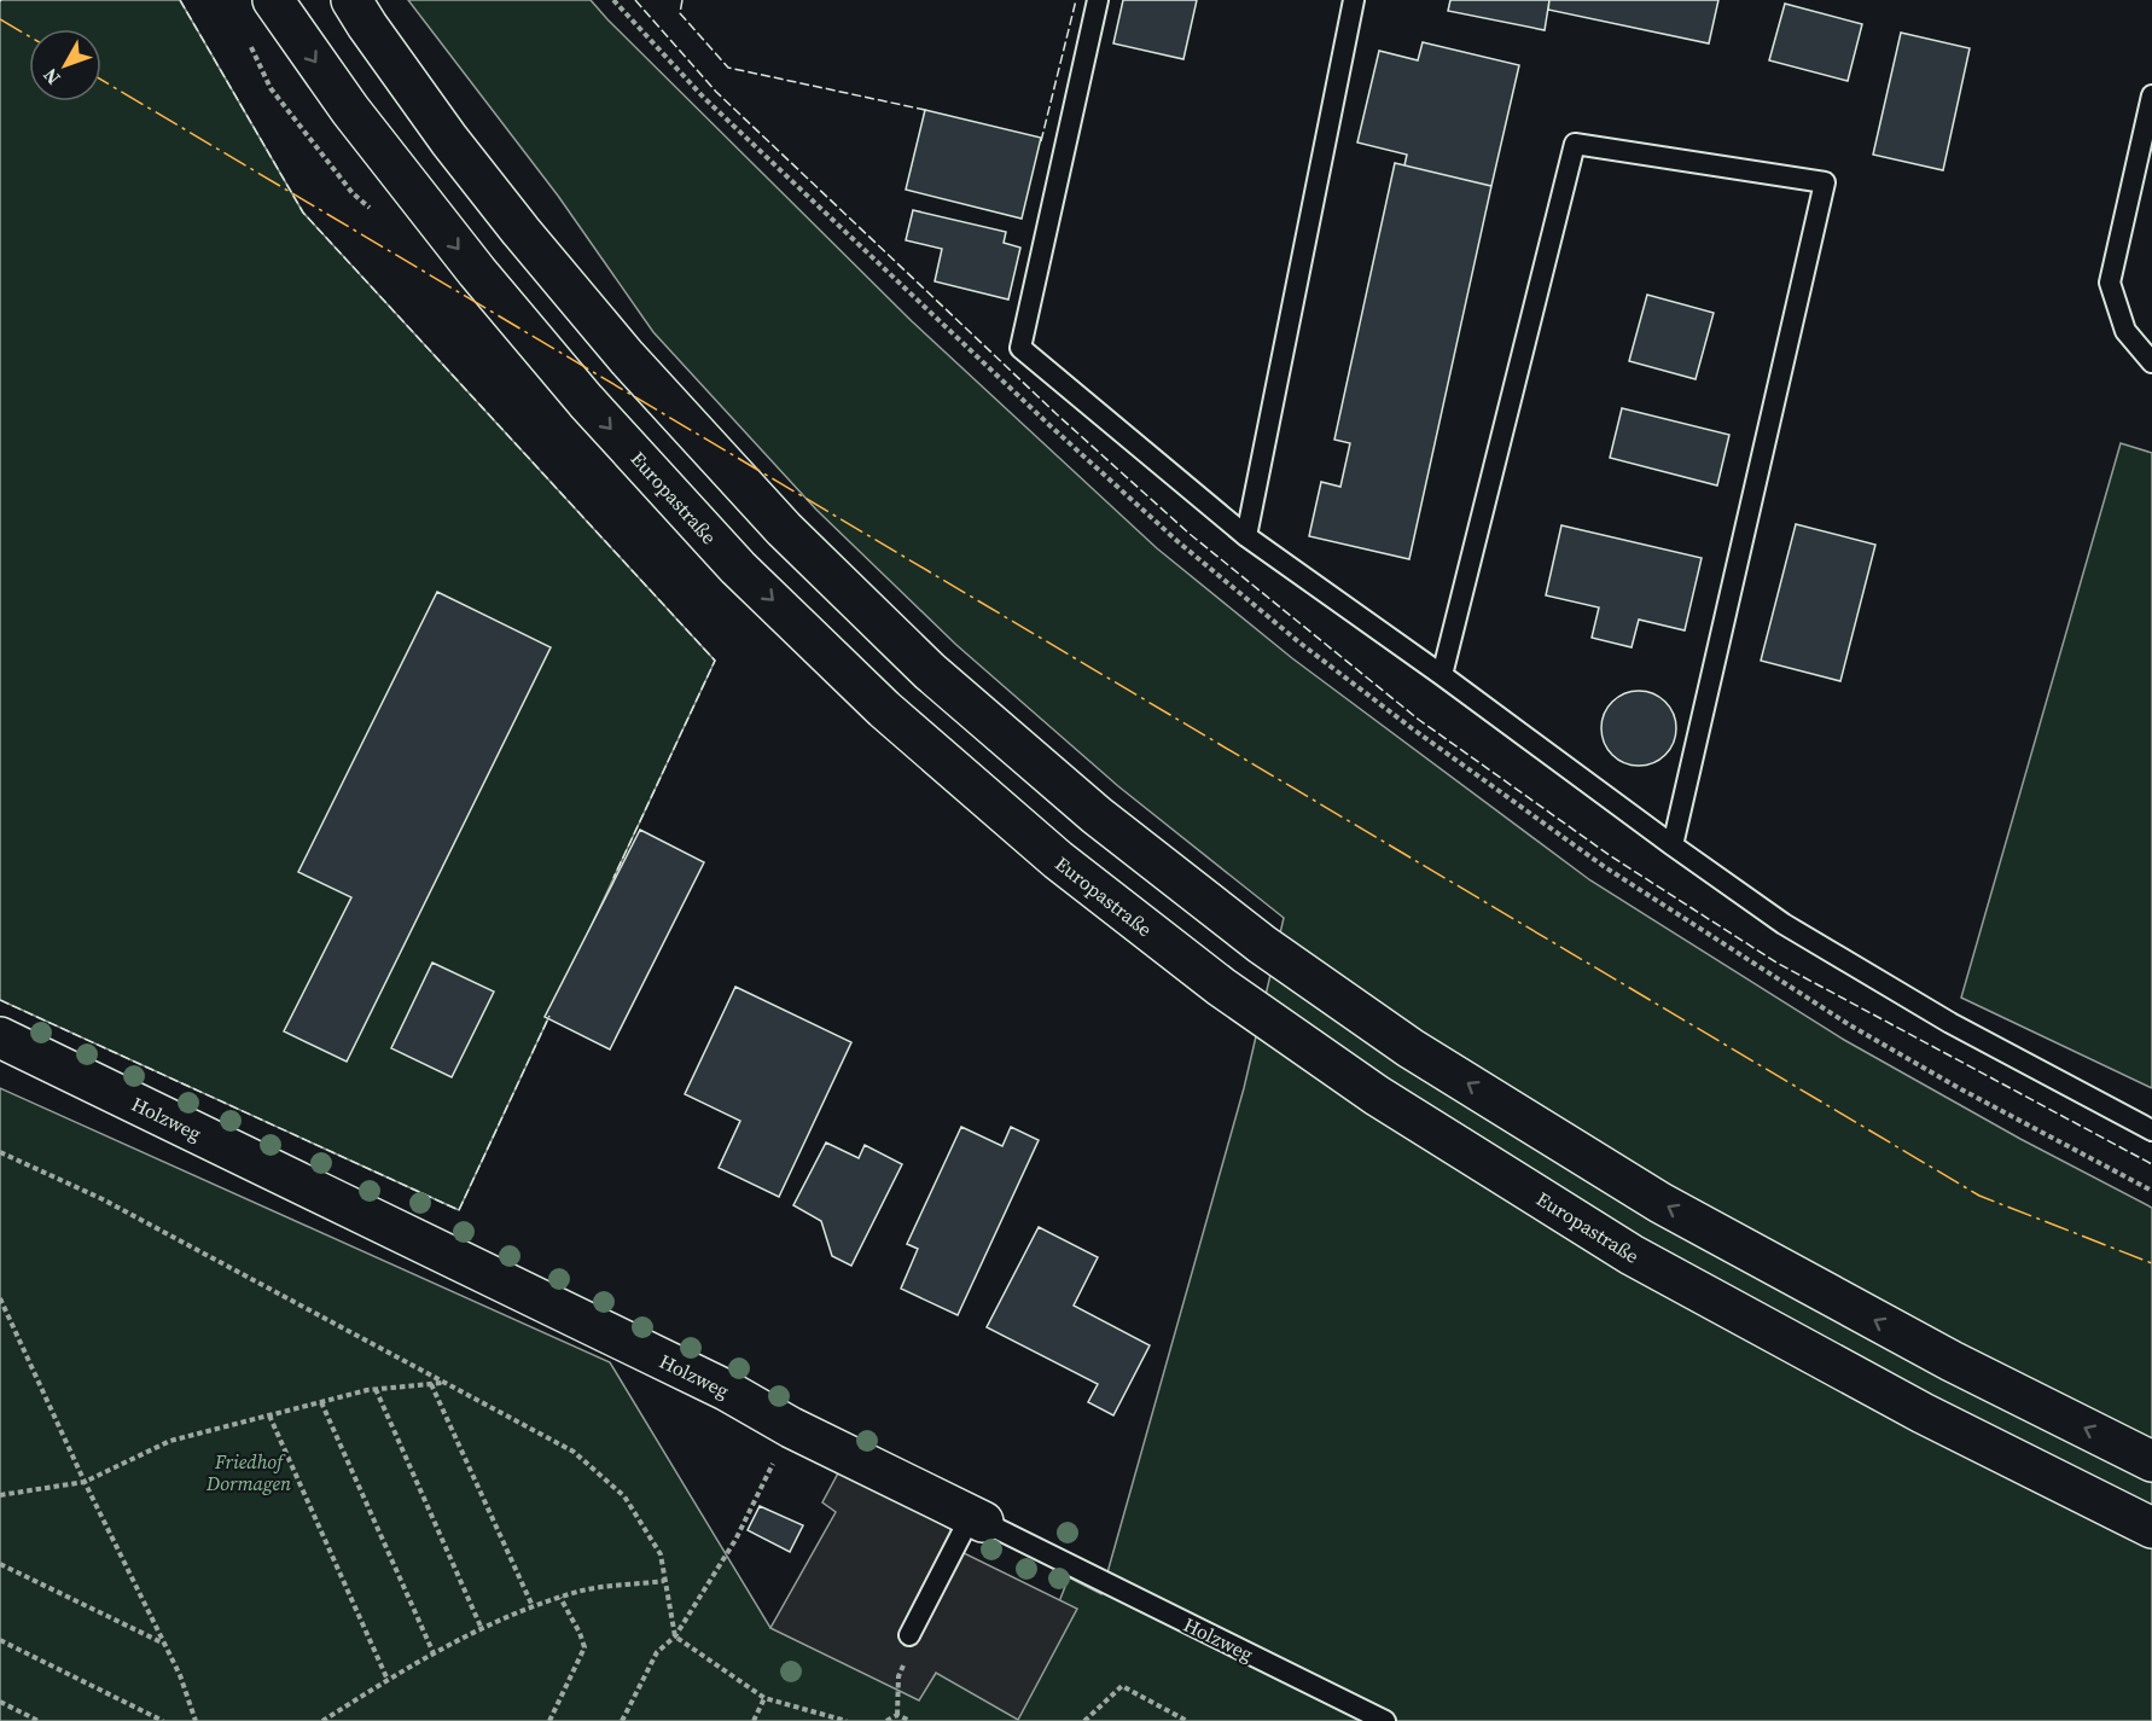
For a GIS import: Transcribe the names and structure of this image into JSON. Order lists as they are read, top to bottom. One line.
{"streets":{"main road":["Europastraße","Holzweg"]},"parks":["Friedhof Dormagen"],"north":"bottom left"}
